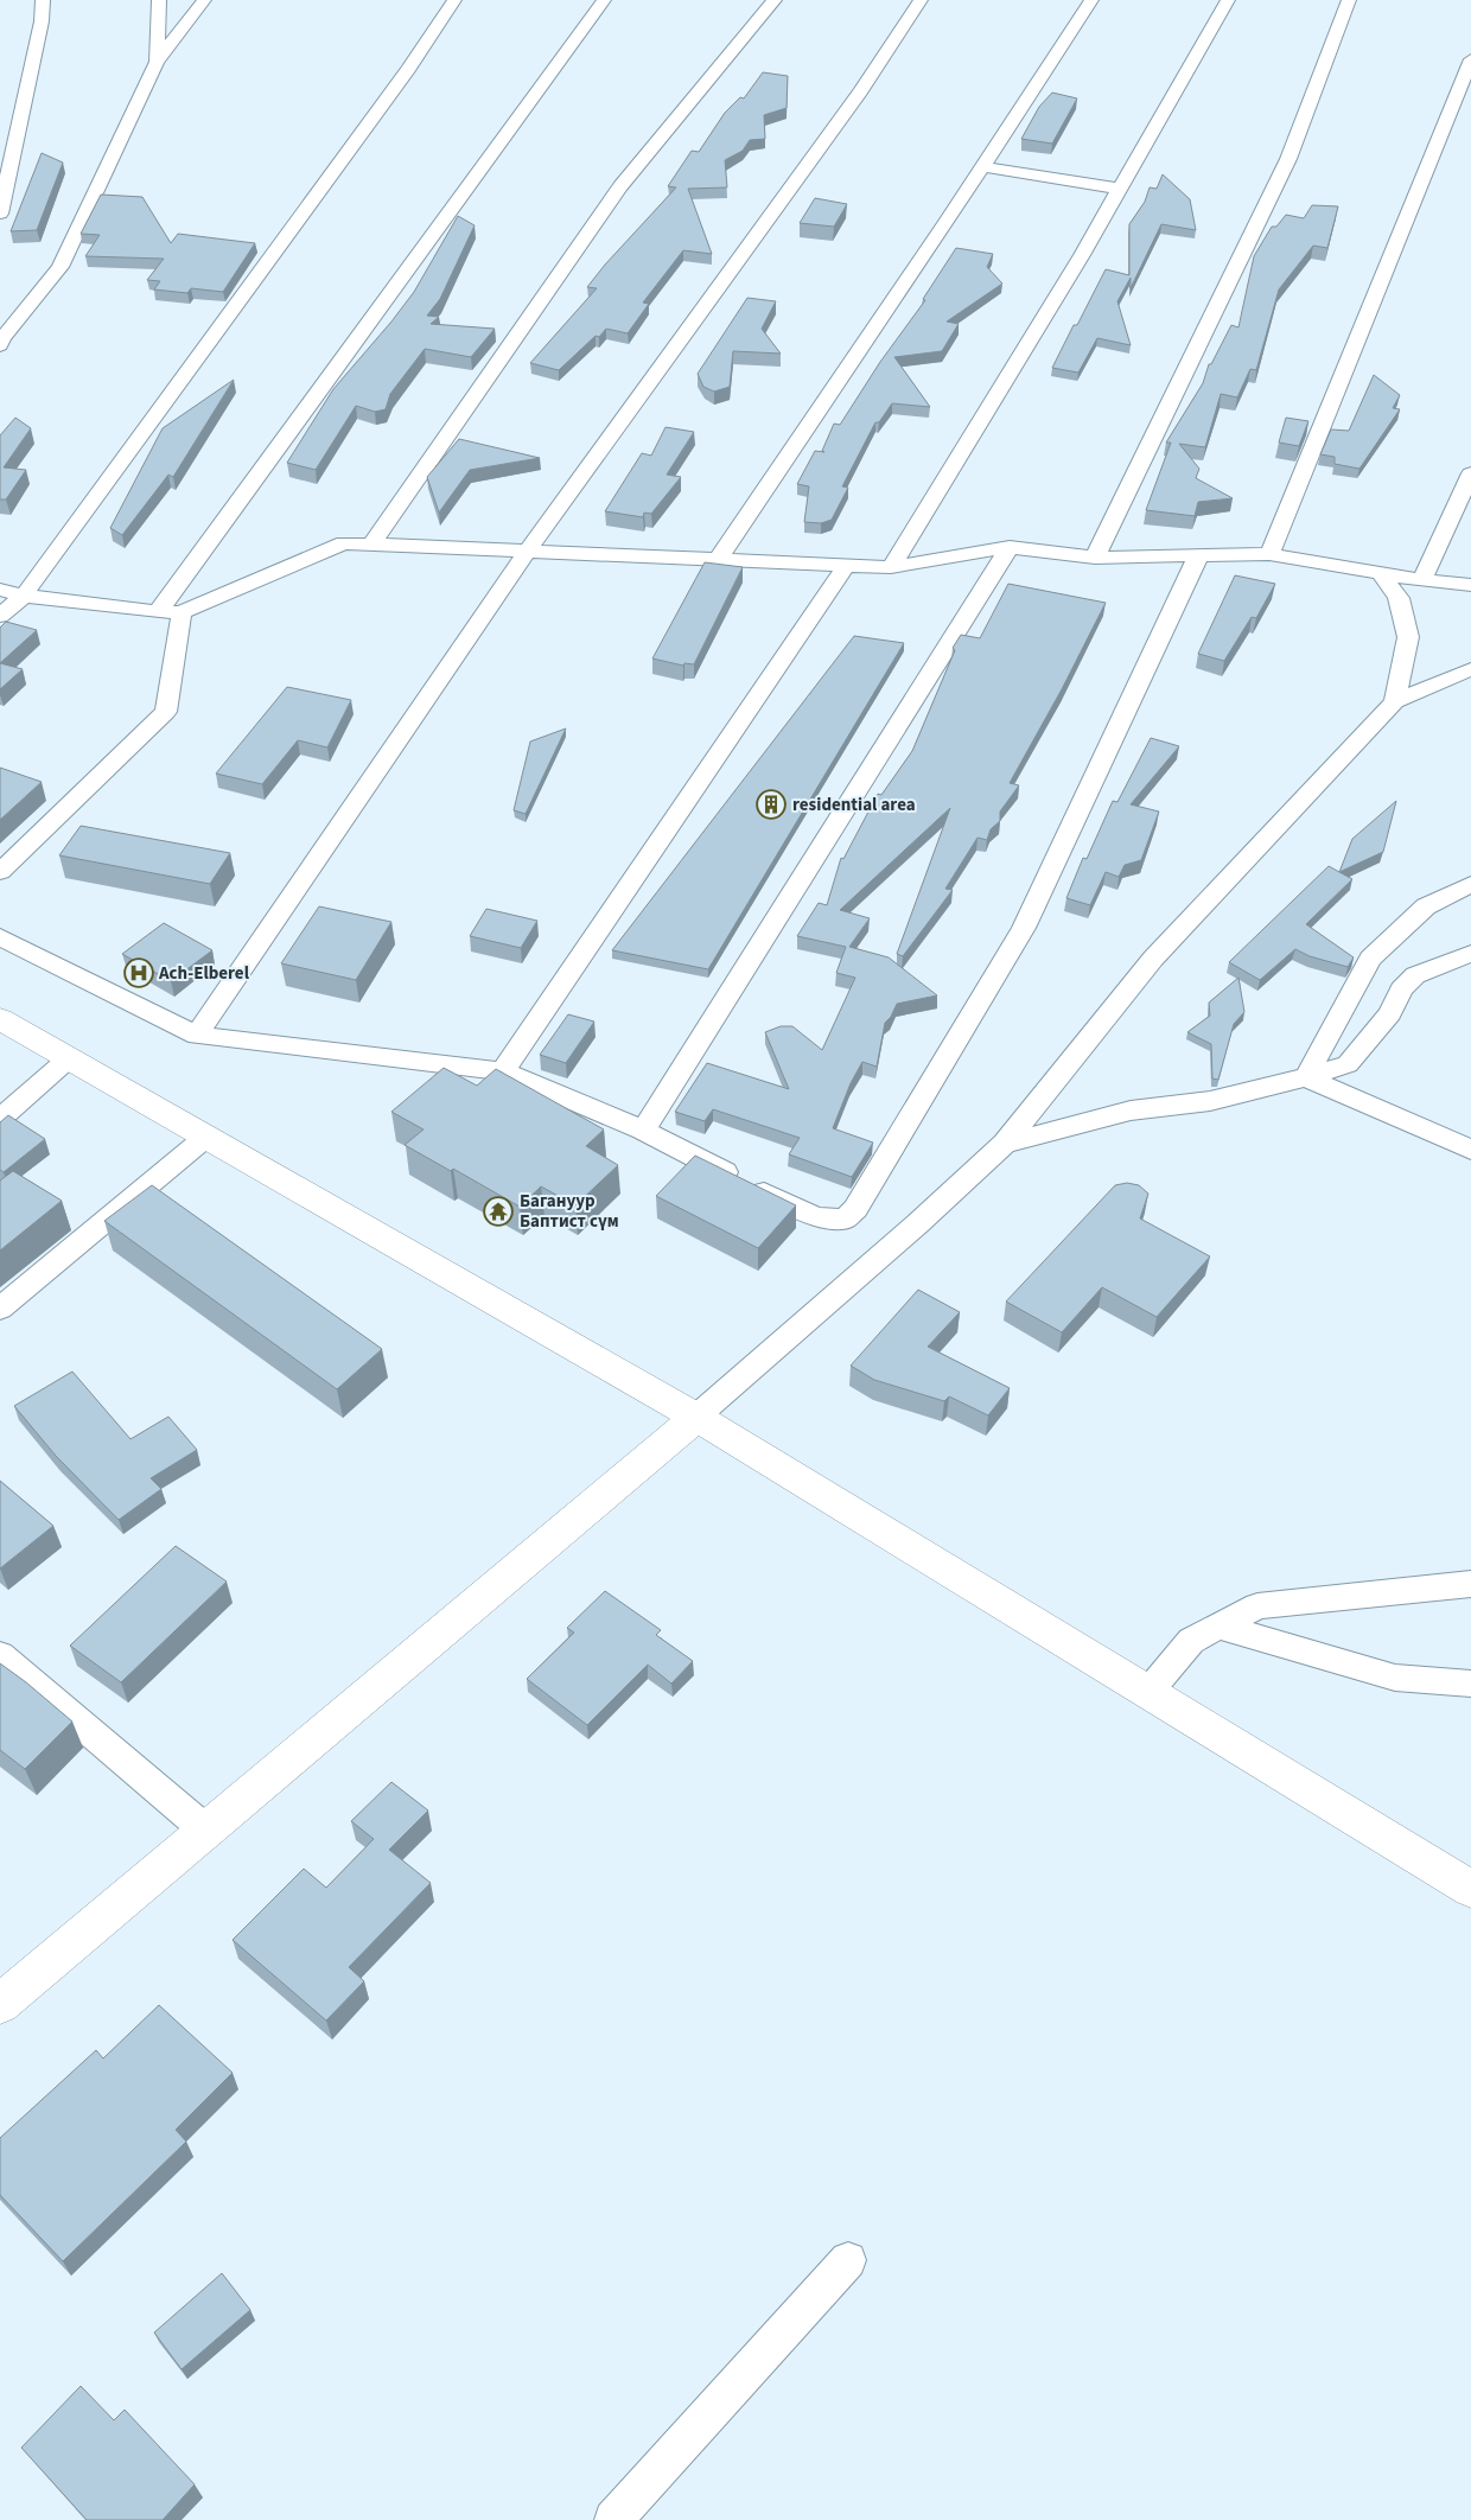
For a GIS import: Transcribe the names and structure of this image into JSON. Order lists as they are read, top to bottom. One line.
{"places":{"building":["residential area"],"hospital":["Ach-Elberel"],"temple":["Багануур Баптист сүм"]}}
